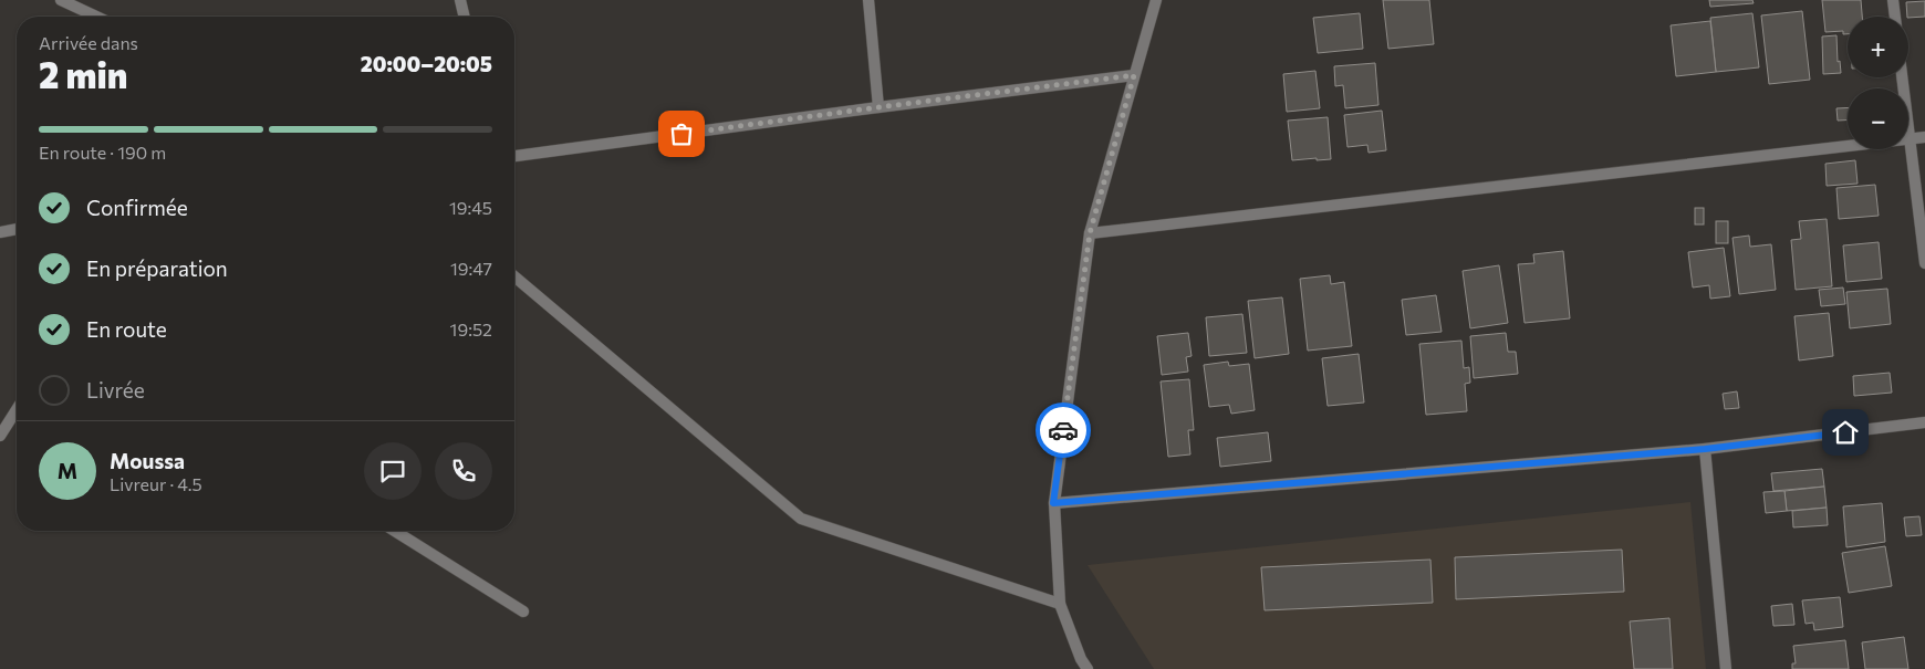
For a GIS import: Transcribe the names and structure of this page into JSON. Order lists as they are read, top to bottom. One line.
{"page":{"map_buttons":["+","−"],"heading":["2 min","Arrivée dans","20:00–20:05"],"panel":["Moussa","Livreur · 4.5"],"bar":"En route · 190 m","list":[["Confirmée","19:45"],["En préparation","19:47"],["En route","19:52"],"Livrée"],"round":"M"}}
